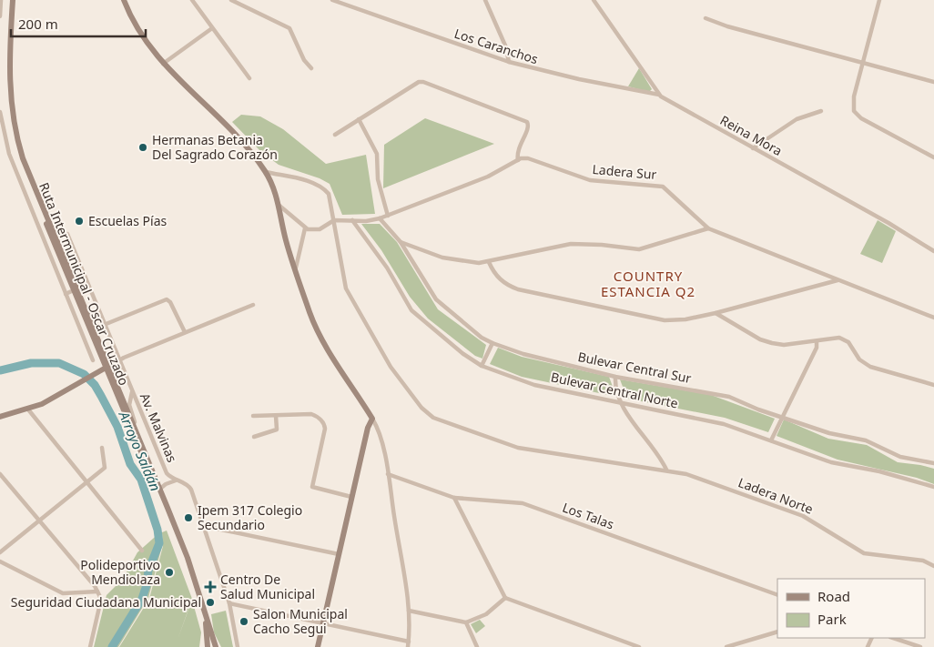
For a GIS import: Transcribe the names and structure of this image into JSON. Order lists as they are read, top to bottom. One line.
{"streets":{"main road":["Ruta Intermunicipal - Oscar Cruzado"],"street":["Los Caranchos","Reina Mora","Ladera Sur","Bulevar Central Sur","Bulevar Central Norte","Av. Malvinas","Ladera Norte","Los Talas"]},"crossings":[["Los Caranchos","Reina Mora"]],"districts":["COUNTRY ESTANCIA Q2"],"water":["Arroyo Saldán"],"places":{"other":["Hermanas Betania Del Sagrado Corazón","Escuelas Pías","Ipem 317 Colegio Secundario","Polideportivo Mendiolaza","Seguridad Ciudadana Municipal","Salon Municipal Cacho Segui"],"health":["Centro De Salud Municipal"]},"legend":["Road","Park"],"scale_bar":"200 m"}
